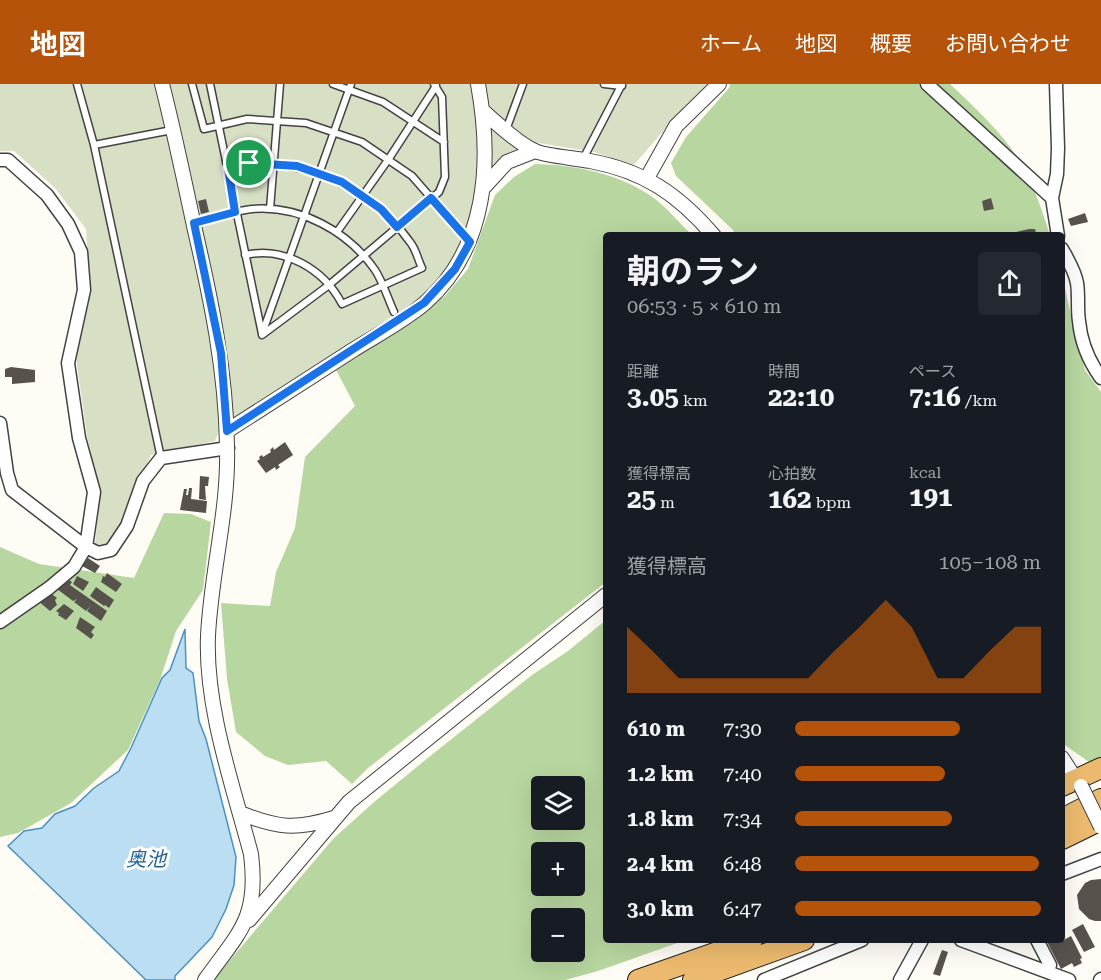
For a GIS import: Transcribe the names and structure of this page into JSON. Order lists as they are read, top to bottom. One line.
{"water":["奥池"],"page":{"header":"地図","nav":["ホーム","地図","概要","お問い合わせ"],"heading":["朝のラン","06:53 · 5 × 610 m"],"stats":[["距離","3.05 km"],["時間","22:10"],["ペース","7:16 /km"],["獲得標高","25 m"],["心拍数","162 bpm"],["kcal","191"]],"chart":["獲得標高","105–108 m"],"list":[{"name":"610 m","note":"7:30"},{"name":"1.2 km","note":"7:40"},{"name":"1.8 km","note":"7:34"},{"name":"2.4 km","note":"6:48"},{"name":"3.0 km","note":"6:47"}],"map_buttons":["+","−"]}}
